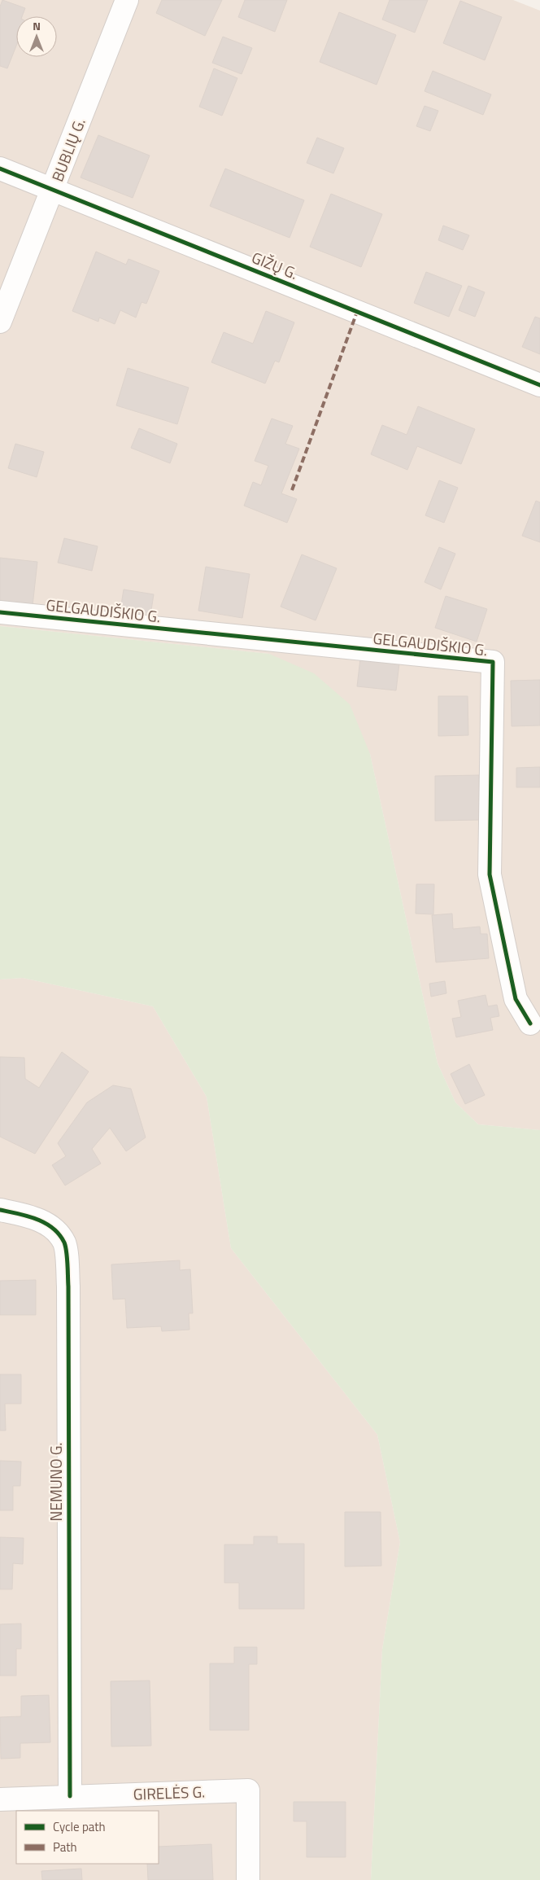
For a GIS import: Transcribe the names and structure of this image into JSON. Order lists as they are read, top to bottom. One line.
{"streets":{"street":["BUBLIŲ G.","GIŽŲ G.","GELGAUDIŠKIO G.","NEMUNO G.","GIRELĖS G."]},"crossings":[["BUBLIŲ G.","GIŽŲ G."],["NEMUNO G.","GIRELĖS G."]],"legend":["Cycle path","Path"],"north":"top"}
